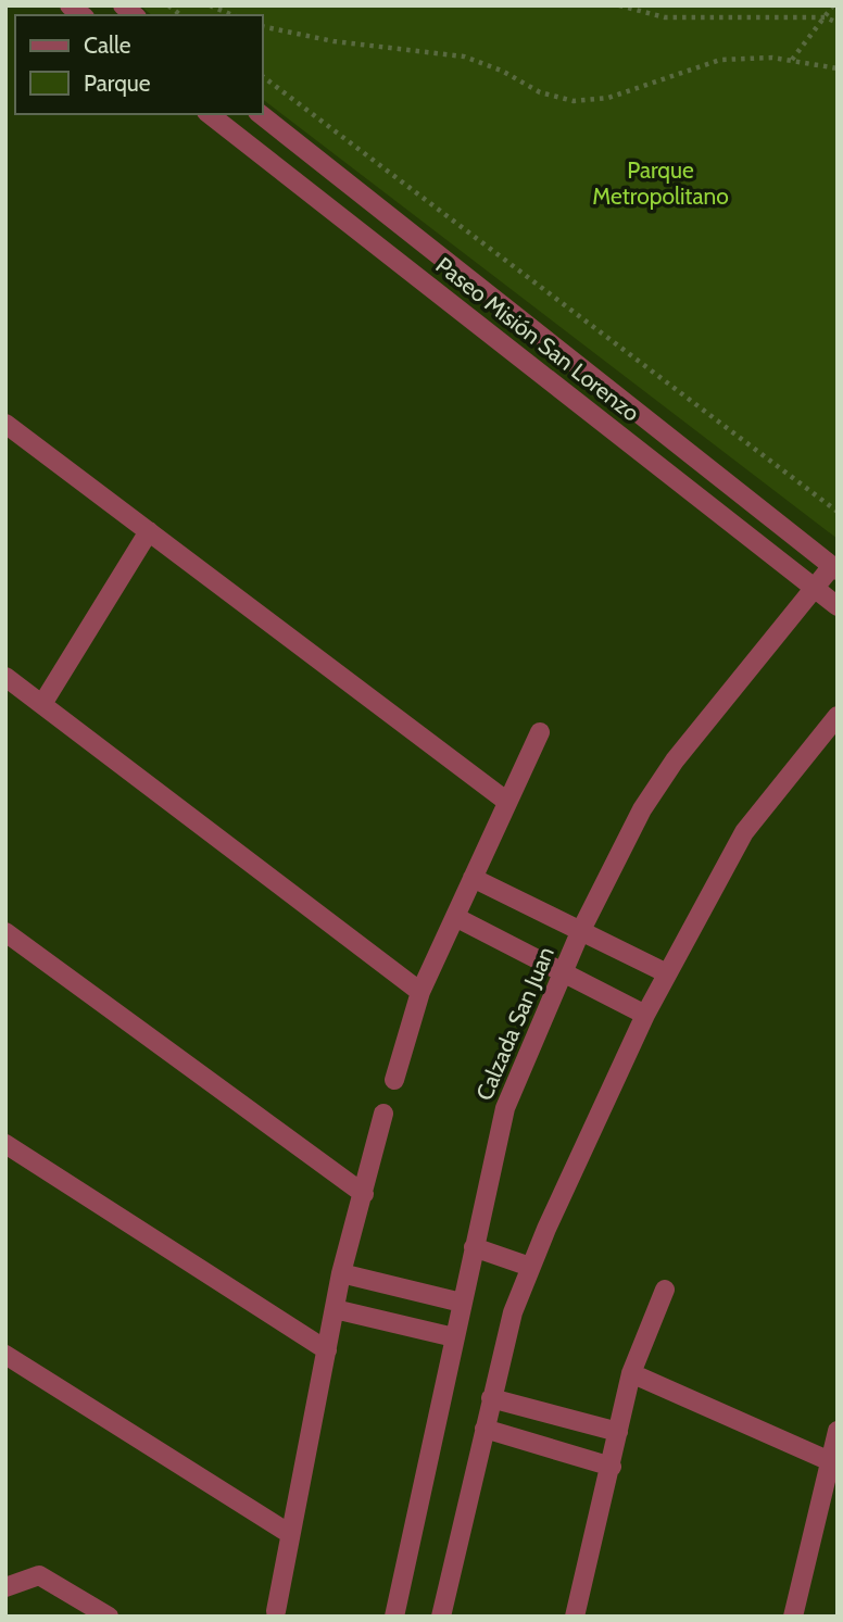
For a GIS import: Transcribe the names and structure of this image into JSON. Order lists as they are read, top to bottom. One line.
{"streets":{"street":["Paseo Misión San Lorenzo","Calzada San Juan"]},"crossings":[["Paseo Misión San Lorenzo","Calzada San Juan"]],"parks":["Parque Metropolitano"],"legend":["Calle","Parque"]}
